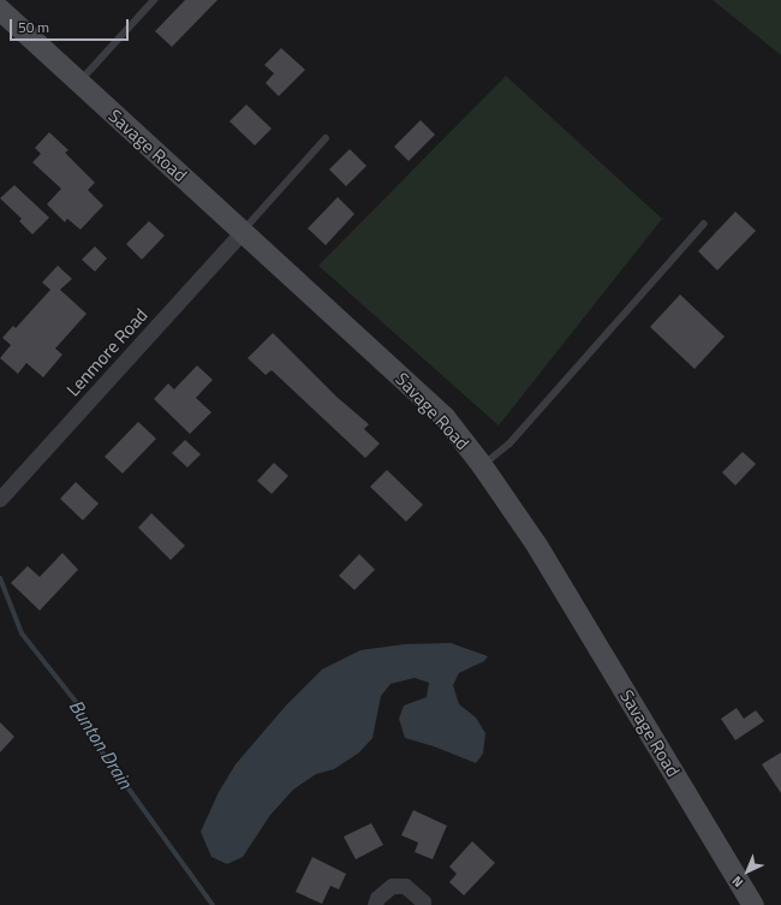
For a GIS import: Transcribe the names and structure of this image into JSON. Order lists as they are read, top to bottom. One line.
{"streets":{"street":["Savage Road","Lenmore Road"]},"crossings":[["Savage Road","Lenmore Road"]],"water":["Bunton Drain"],"scale_bar":"50 m","north":"bottom left"}
